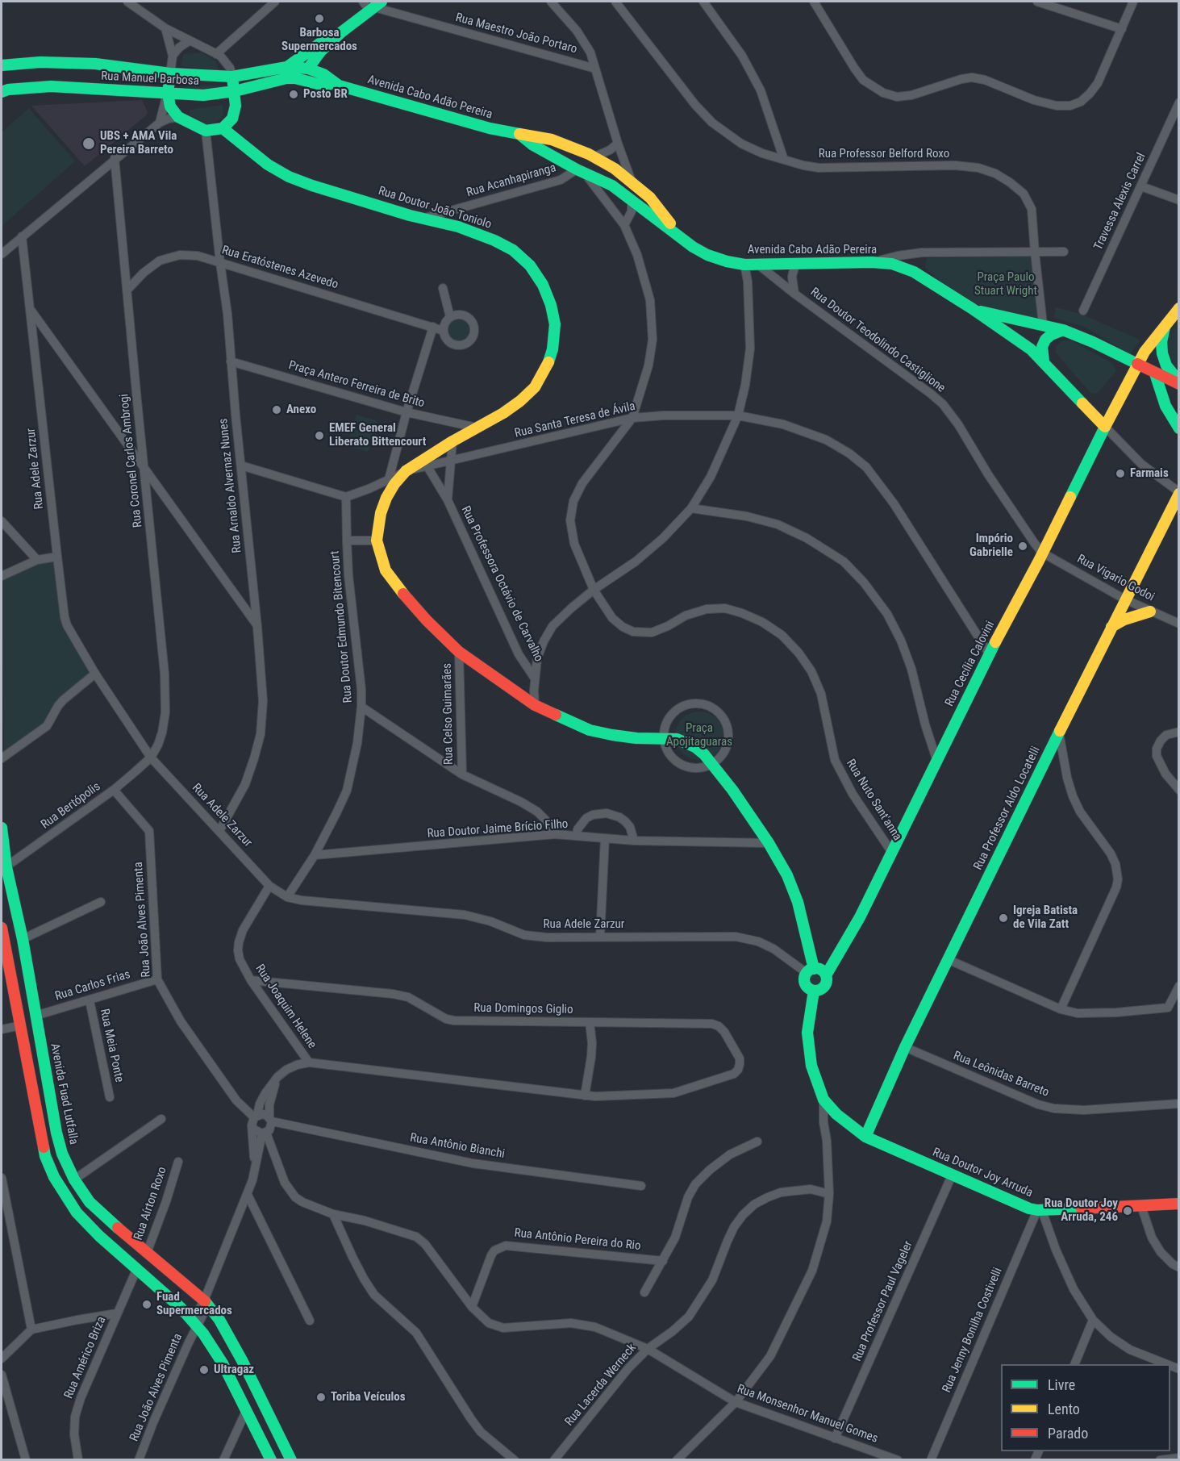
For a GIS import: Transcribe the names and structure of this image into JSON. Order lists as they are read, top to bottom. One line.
{"streets":{"main road":["Rua Manuel Barbosa","Avenida Cabo Adão Pereira","Rua Doutor João Toniolo","Rua Cecília Calovini","Rua Professor Aldo Locatelli","Avenida Fuad Lutfalla","Rua Doutor Joy Arruda"],"street":["Rua Maestro João Portaro","Rua Professor Belford Roxo","Rua Acanhapiranga","Travessa Alexis Carrel","Rua Eratóstenes Azevedo","Rua Doutor Teodolindo Castiglione","Praça Antero Ferreira de Brito","Rua Santa Teresa de Ávila","Rua Coronel Carlos Ambrogi","Rua Adele Zarzur","Rua Arnaldo Alvernaz Nunes","Rua Vigario Godoi","Rua Professora Octávio de Carvalho","Rua Doutor Edmundo Bitencourt","Rua Celso Guimarães","Rua Nuto Sant'anna","Rua Bertópolis","Rua Doutor Jaime Brício Filho","Rua João Alves Pimenta","Rua Carlos Frias","Rua Joaquim Helene","Rua Domingos Giglio","Rua Meia Ponte","Rua Leônidas Barreto","Rua Antônio Bianchi","Rua Aírton Roxo","Rua Antônio Pereira do Rio","Rua Professor Paul Vageler","Rua Jenny Bonilha Costivelli","Rua Américo Briza","Rua Lacerda Werneck","Rua Monsenhor Manuel Gomes"]},"crossings":[["Rua Manuel Barbosa","Avenida Cabo Adão Pereira"],["Avenida Cabo Adão Pereira","Rua Professor Belford Roxo"],["Avenida Cabo Adão Pereira","Rua Acanhapiranga"],["Avenida Cabo Adão Pereira","Rua Doutor Teodolindo Castiglione"],["Avenida Cabo Adão Pereira","Rua Cecília Calovini"],["Avenida Cabo Adão Pereira","Rua Nuto Sant'anna"],["Avenida Cabo Adão Pereira","Rua Professor Aldo Locatelli"],["Rua Acanhapiranga","Rua Doutor João Toniolo"],["Rua Acanhapiranga","Rua Nuto Sant'anna"],["Rua Doutor João Toniolo","Praça Antero Ferreira de Brito"],["Rua Doutor João Toniolo","Rua Santa Teresa de Ávila"],["Rua Doutor João Toniolo","Rua Adele Zarzur"],["Rua Doutor João Toniolo","Rua Professora Octávio de Carvalho"],["Rua Doutor João Toniolo","Rua Cecília Calovini"],["Rua Doutor João Toniolo","Rua Celso Guimarães"],["Rua Doutor João Toniolo","Rua Doutor Jaime Brício Filho"],["Rua Eratóstenes Azevedo","Rua Coronel Carlos Ambrogi"],["Rua Eratóstenes Azevedo","Rua Arnaldo Alvernaz Nunes"],["Rua Doutor Teodolindo Castiglione","Rua Vigario Godoi"],["Rua Doutor Teodolindo Castiglione","Rua Cecília Calovini"],["Praça Antero Ferreira de Brito","Rua Arnaldo Alvernaz Nunes"],["Rua Santa Teresa de Ávila","Rua Professora Octávio de Carvalho"],["Rua Santa Teresa de Ávila","Rua Cecília Calovini"],["Rua Santa Teresa de Ávila","Rua Nuto Sant'anna"],["Rua Coronel Carlos Ambrogi","Rua Adele Zarzur"],["Rua Coronel Carlos Ambrogi","Rua Bertópolis"],["Rua Adele Zarzur","Rua Arnaldo Alvernaz Nunes"],["Rua Adele Zarzur","Rua Doutor Edmundo Bitencourt"],["Rua Adele Zarzur","Rua Cecília Calovini"],["Rua Adele Zarzur","Rua Bertópolis"],["Rua Adele Zarzur","Rua Joaquim Helene"],["Rua Vigario Godoi","Rua Cecília Calovini"],["Rua Vigario Godoi","Rua Professor Aldo Locatelli"],["Rua Doutor Edmundo Bitencourt","Rua Doutor Jaime Brício Filho"],["Rua Cecília Calovini","Rua Nuto Sant'anna"],["Rua Bertópolis","Rua João Alves Pimenta"],["Rua Bertópolis","Avenida Fuad Lutfalla"],["Rua Professor Aldo Locatelli","Rua Leônidas Barreto"],["Rua Professor Aldo Locatelli","Rua Doutor Joy Arruda"],["Rua João Alves Pimenta","Rua Carlos Frias"],["Rua João Alves Pimenta","Avenida Fuad Lutfalla"],["Rua João Alves Pimenta","Rua Antônio Bianchi"],["Rua João Alves Pimenta","Rua Monsenhor Manuel Gomes"],["Rua Carlos Frias","Rua Meia Ponte"],["Rua Carlos Frias","Avenida Fuad Lutfalla"],["Rua Joaquim Helene","Rua Domingos Giglio"],["Avenida Fuad Lutfalla","Rua Aírton Roxo"],["Rua Antônio Bianchi","Rua Monsenhor Manuel Gomes"],["Rua Doutor Joy Arruda","Rua Professor Paul Vageler"],["Rua Doutor Joy Arruda","Rua Jenny Bonilha Costivelli"],["Rua Antônio Pereira do Rio","Rua Monsenhor Manuel Gomes"],["Rua Professor Paul Vageler","Rua Monsenhor Manuel Gomes"],["Rua Lacerda Werneck","Rua Monsenhor Manuel Gomes"]],"parks":["Praça Paulo Stuart Wright","Praça Apojitaguaras"],"places":["Barbosa Supermercados","Posto BR","UBS + AMA Vila Pereira Barreto","Anexo","EMEF General Liberato Bittencourt","Farmais","Impório Gabrielle","Igreja Batista de Vila Zatt","Rua Doutor Joy Arruda, 246","Fuad Supermercados","Ultragaz","Toriba Veículos"],"legend":["Livre","Lento","Parado"]}
